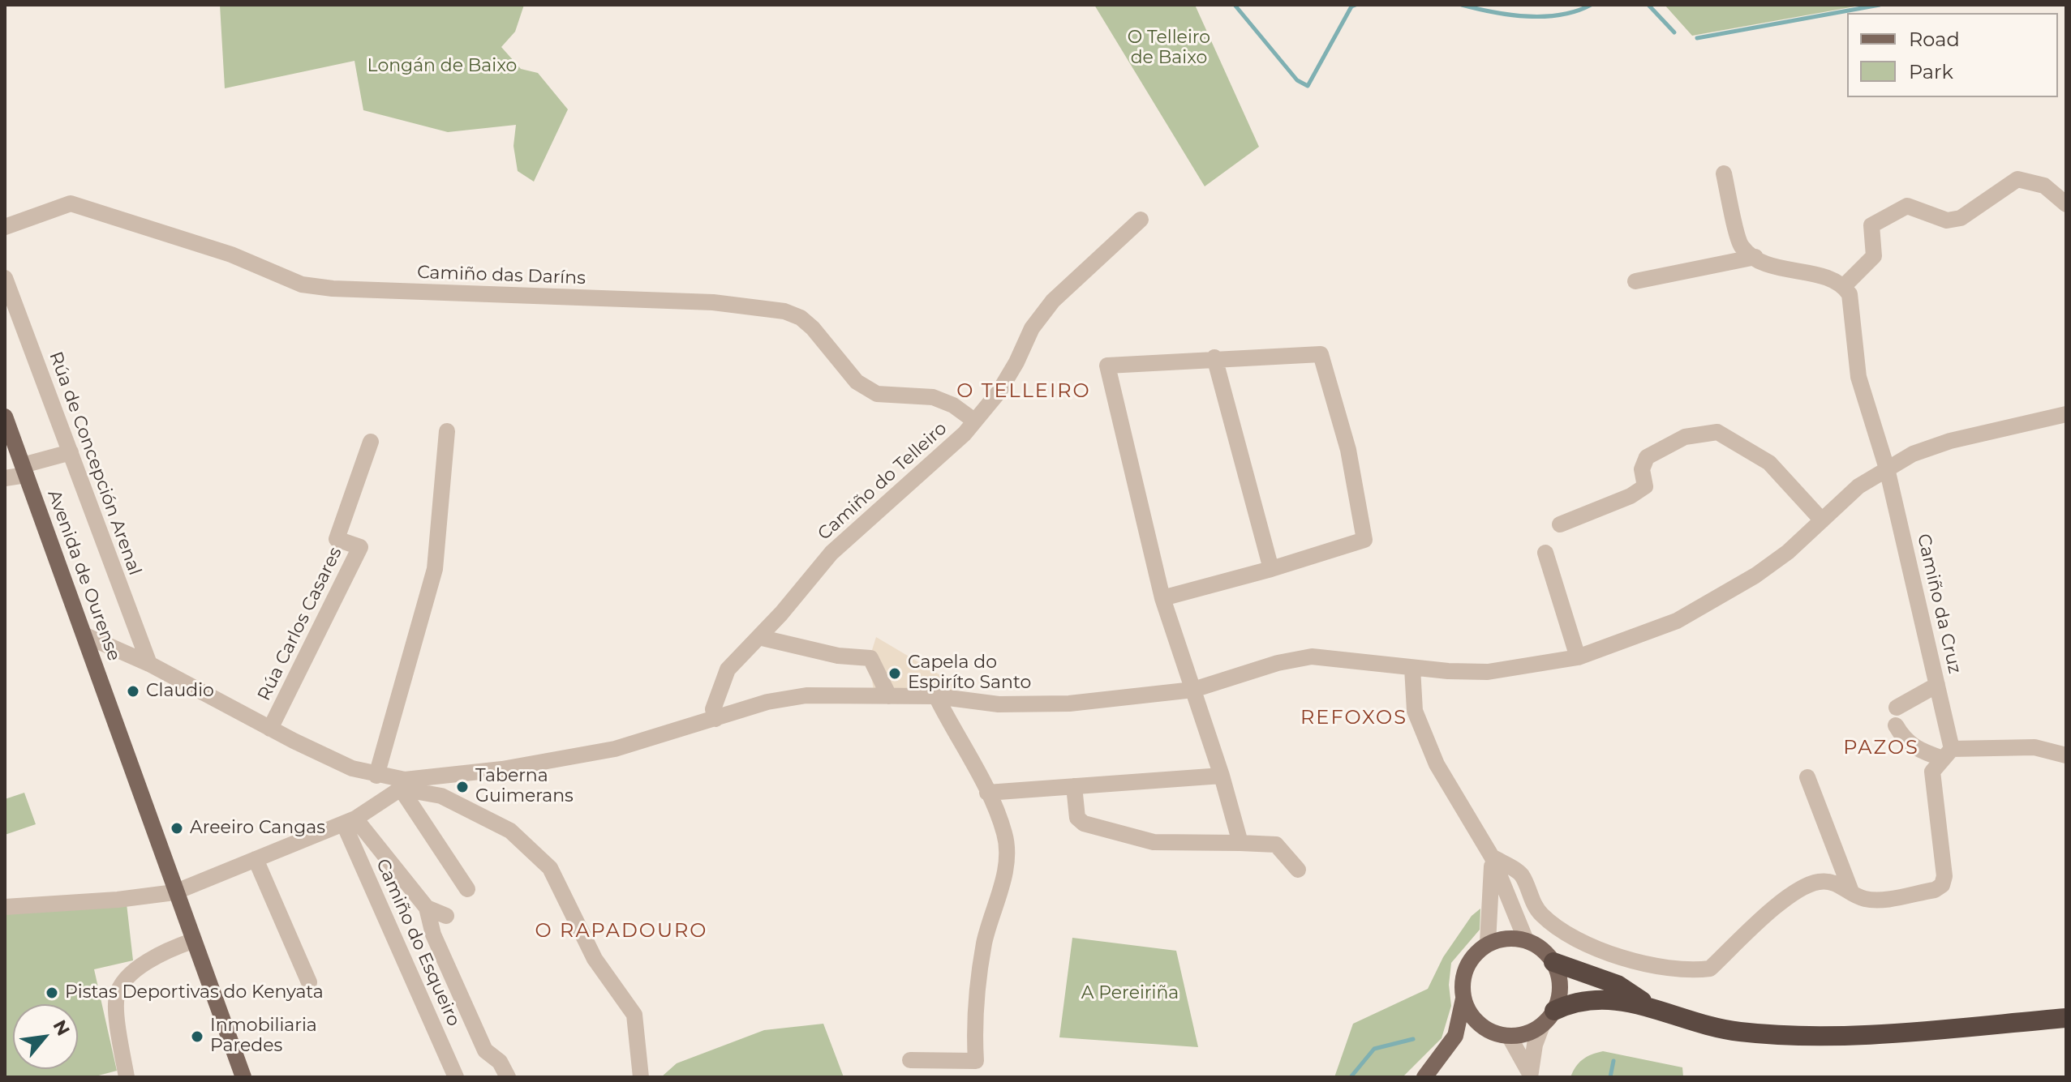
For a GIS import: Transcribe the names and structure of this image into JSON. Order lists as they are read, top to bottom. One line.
{"streets":{"main road":["Avenida de Ourense"],"street":["Camiño das Daríns","Rúa de Concepción Arenal","Camiño do Telleiro","Camiño da Cruz","Rúa Carlos Casares","Camiño do Esqueiro"]},"crossings":[["Camiño das Daríns","Camiño do Telleiro"]],"districts":["O TELLEIRO","REFOXOS","PAZOS","O RAPADOURO"],"parks":["O Telleiro de Baixo","Longán de Baixo","A Pereiriña"],"places":["Capela do Espiríto Santo","Claudio","Taberna Guimerans","Areeiro Cangas","Pistas Deportivas do Kenyata","Inmobiliaria Paredes"],"legend":["Road","Park"],"north":"top right"}
